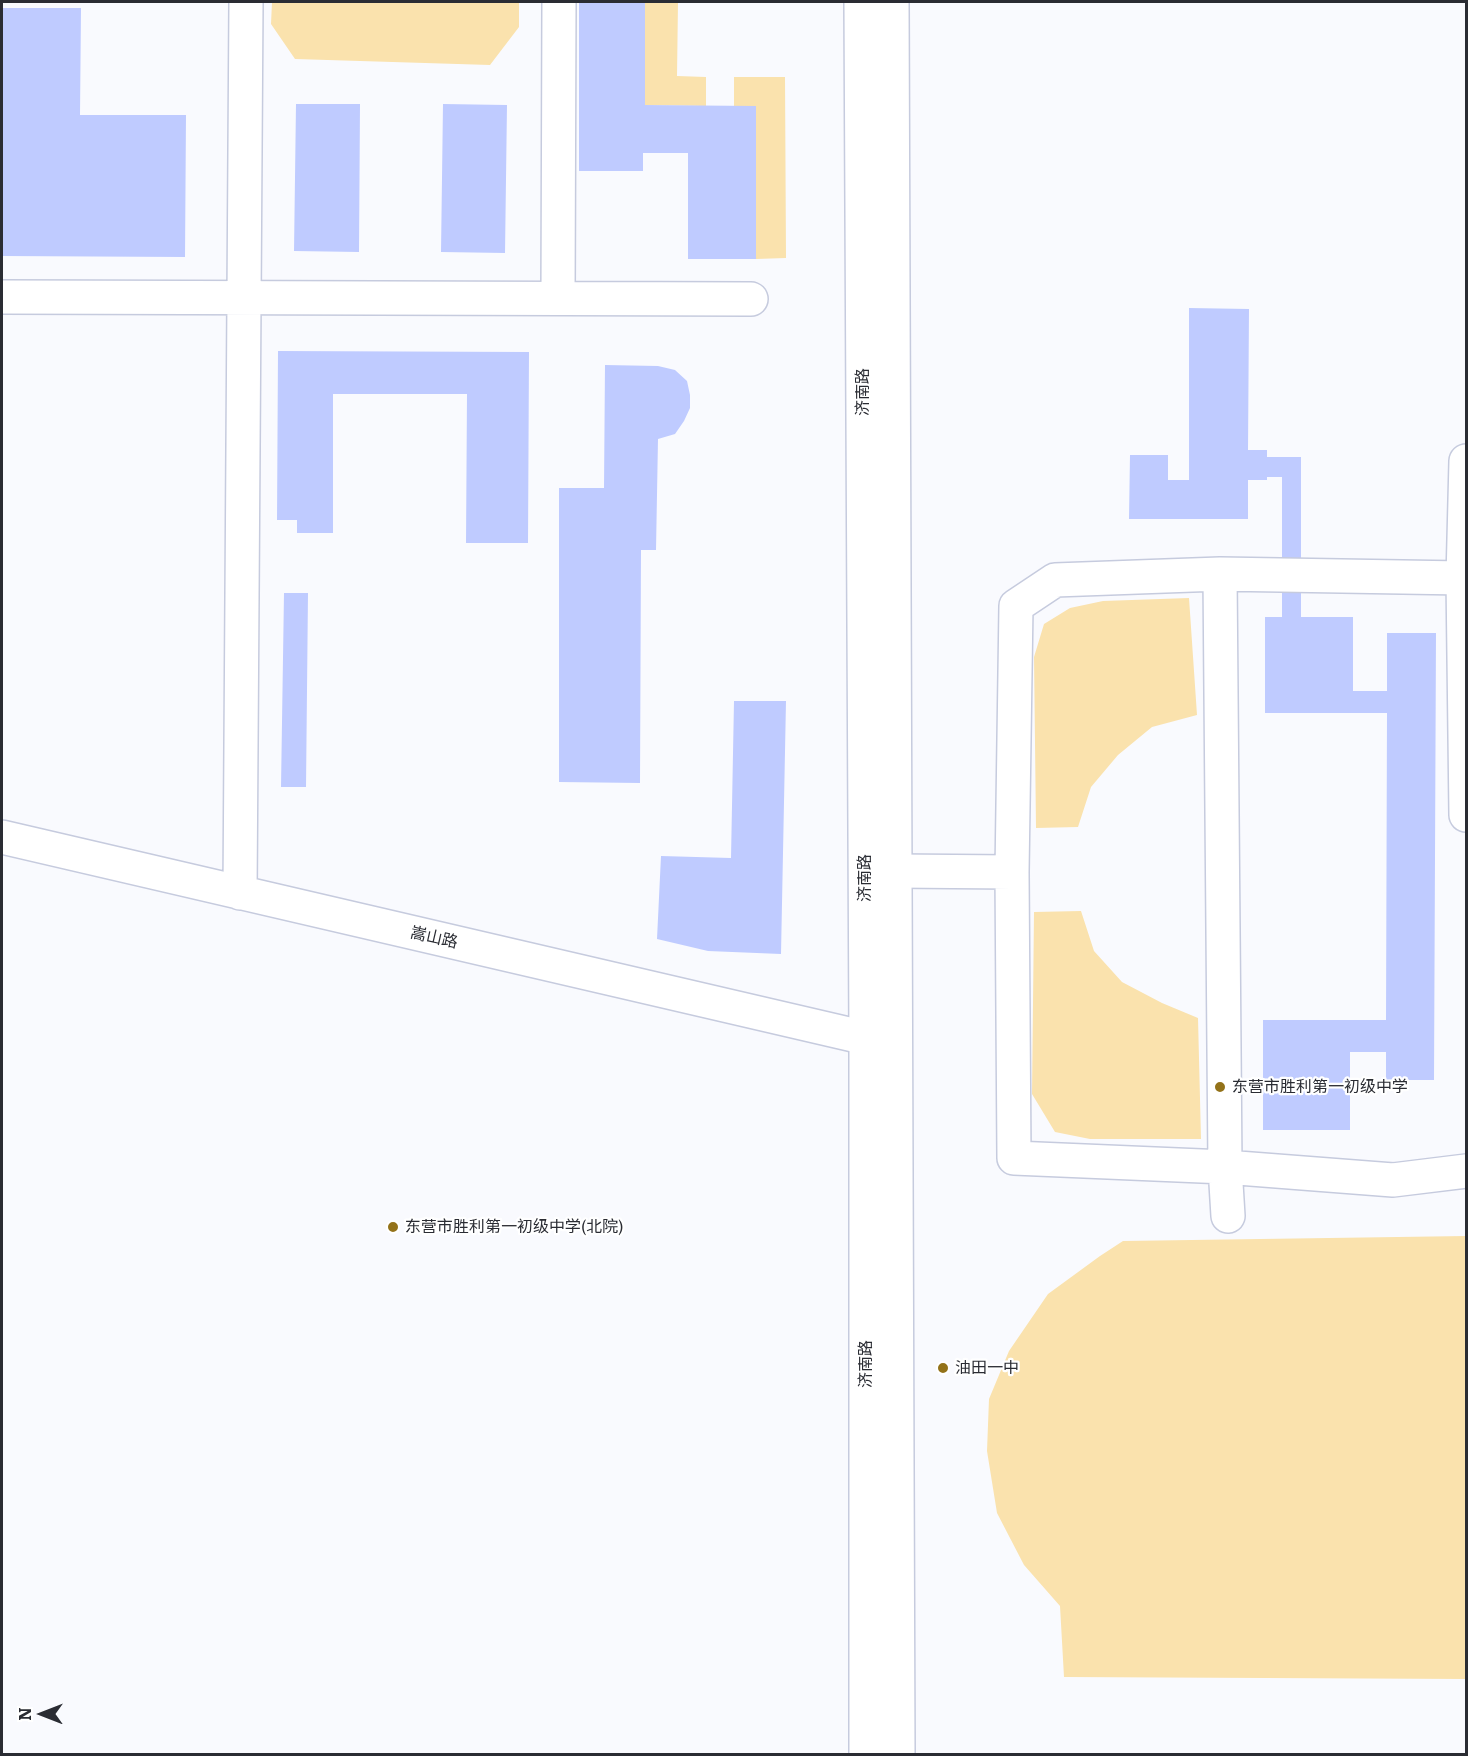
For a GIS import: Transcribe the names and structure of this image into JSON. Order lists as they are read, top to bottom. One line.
{"streets":{"main road":["济南路","嵩山路"]},"crossings":[["济南路","嵩山路"]],"places":["东营市胜利第一初级中学","东营市胜利第一初级中学(北院)","油田一中"],"north":"left"}
